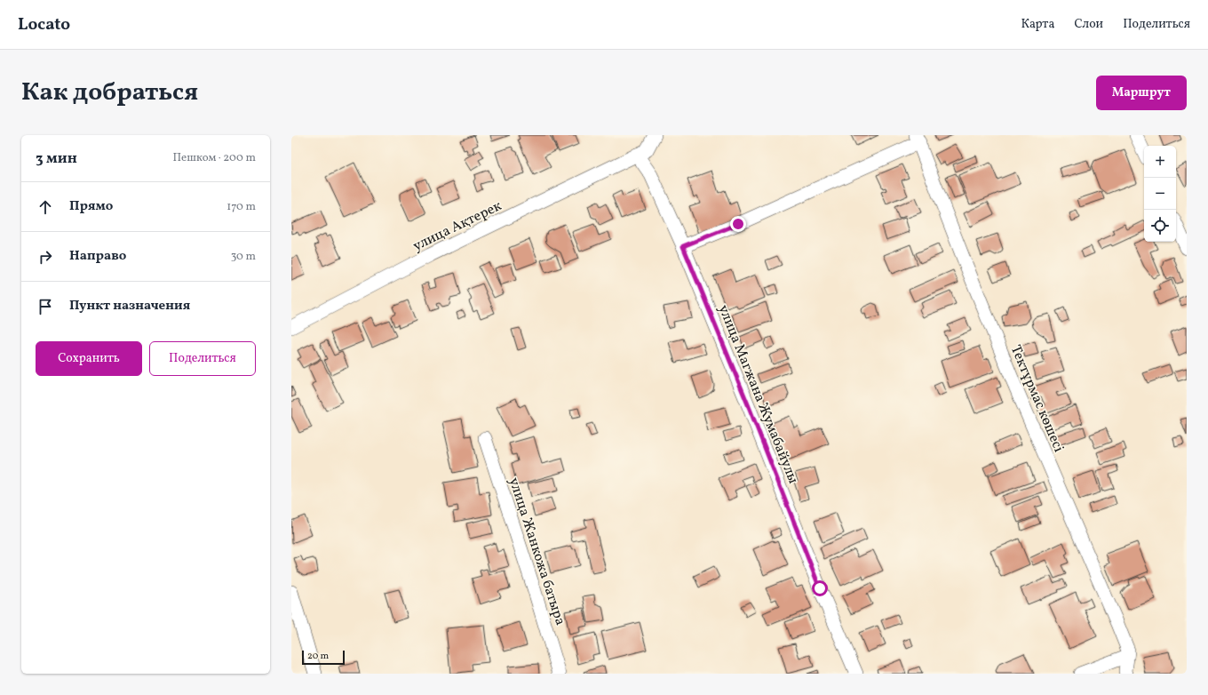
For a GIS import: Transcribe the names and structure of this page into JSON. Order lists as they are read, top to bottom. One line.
{"streets":{"street":["улица Ақтерек","улица Магжана Жумабайулы","Тектұрмас көшесі","улица Жанкожа батыра"]},"crossings":[["улица Ақтерек","улица Магжана Жумабайулы"]],"scale_bar":"20 m","page":{"header":"Locato","nav":["Карта","Слои","Поделиться"],"title":"Как добраться","buttons":["Маршрут",["Сохранить","Поделиться"]],"heading":["3 мин","Пешком · 200 m"],"map_buttons":["+","−"],"list":[["Прямо","170 m"],["Направо","30 m"],"Пункт назначения"],"scale":"20 m"}}
